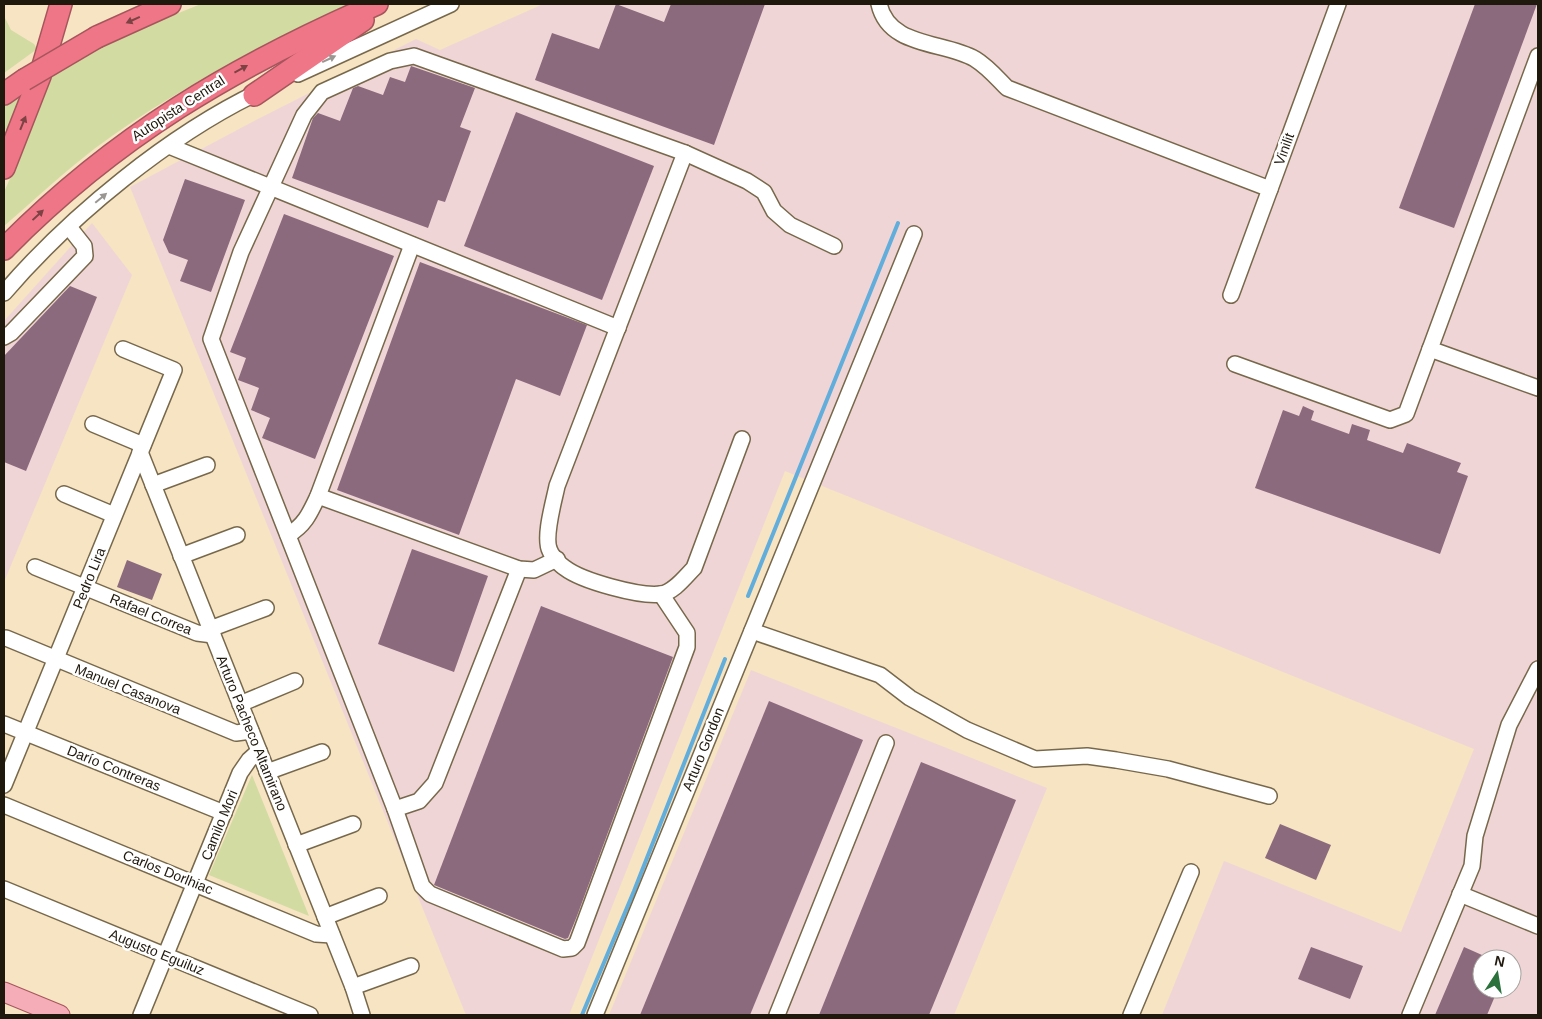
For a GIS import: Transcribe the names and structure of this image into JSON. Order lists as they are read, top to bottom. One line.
{"streets":{"highway":["Autopista Central"],"street":["Vinilit","Pedro Lira","Rafael Correa","Manuel Casanova","Arturo Pacheco Altamirano","Arturo Gordon","Darío Contreras","Camilo Mori","Carlos Dorlhiac","Augusto Eguiluz"]},"crossings":[["Pedro Lira","Rafael Correa"],["Pedro Lira","Manuel Casanova"],["Pedro Lira","Arturo Pacheco Altamirano"],["Pedro Lira","Darío Contreras"],["Rafael Correa","Arturo Pacheco Altamirano"],["Manuel Casanova","Arturo Pacheco Altamirano"],["Arturo Pacheco Altamirano","Camilo Mori"],["Arturo Pacheco Altamirano","Carlos Dorlhiac"],["Darío Contreras","Camilo Mori"],["Camilo Mori","Carlos Dorlhiac"],["Camilo Mori","Augusto Eguiluz"]],"north":"top"}
